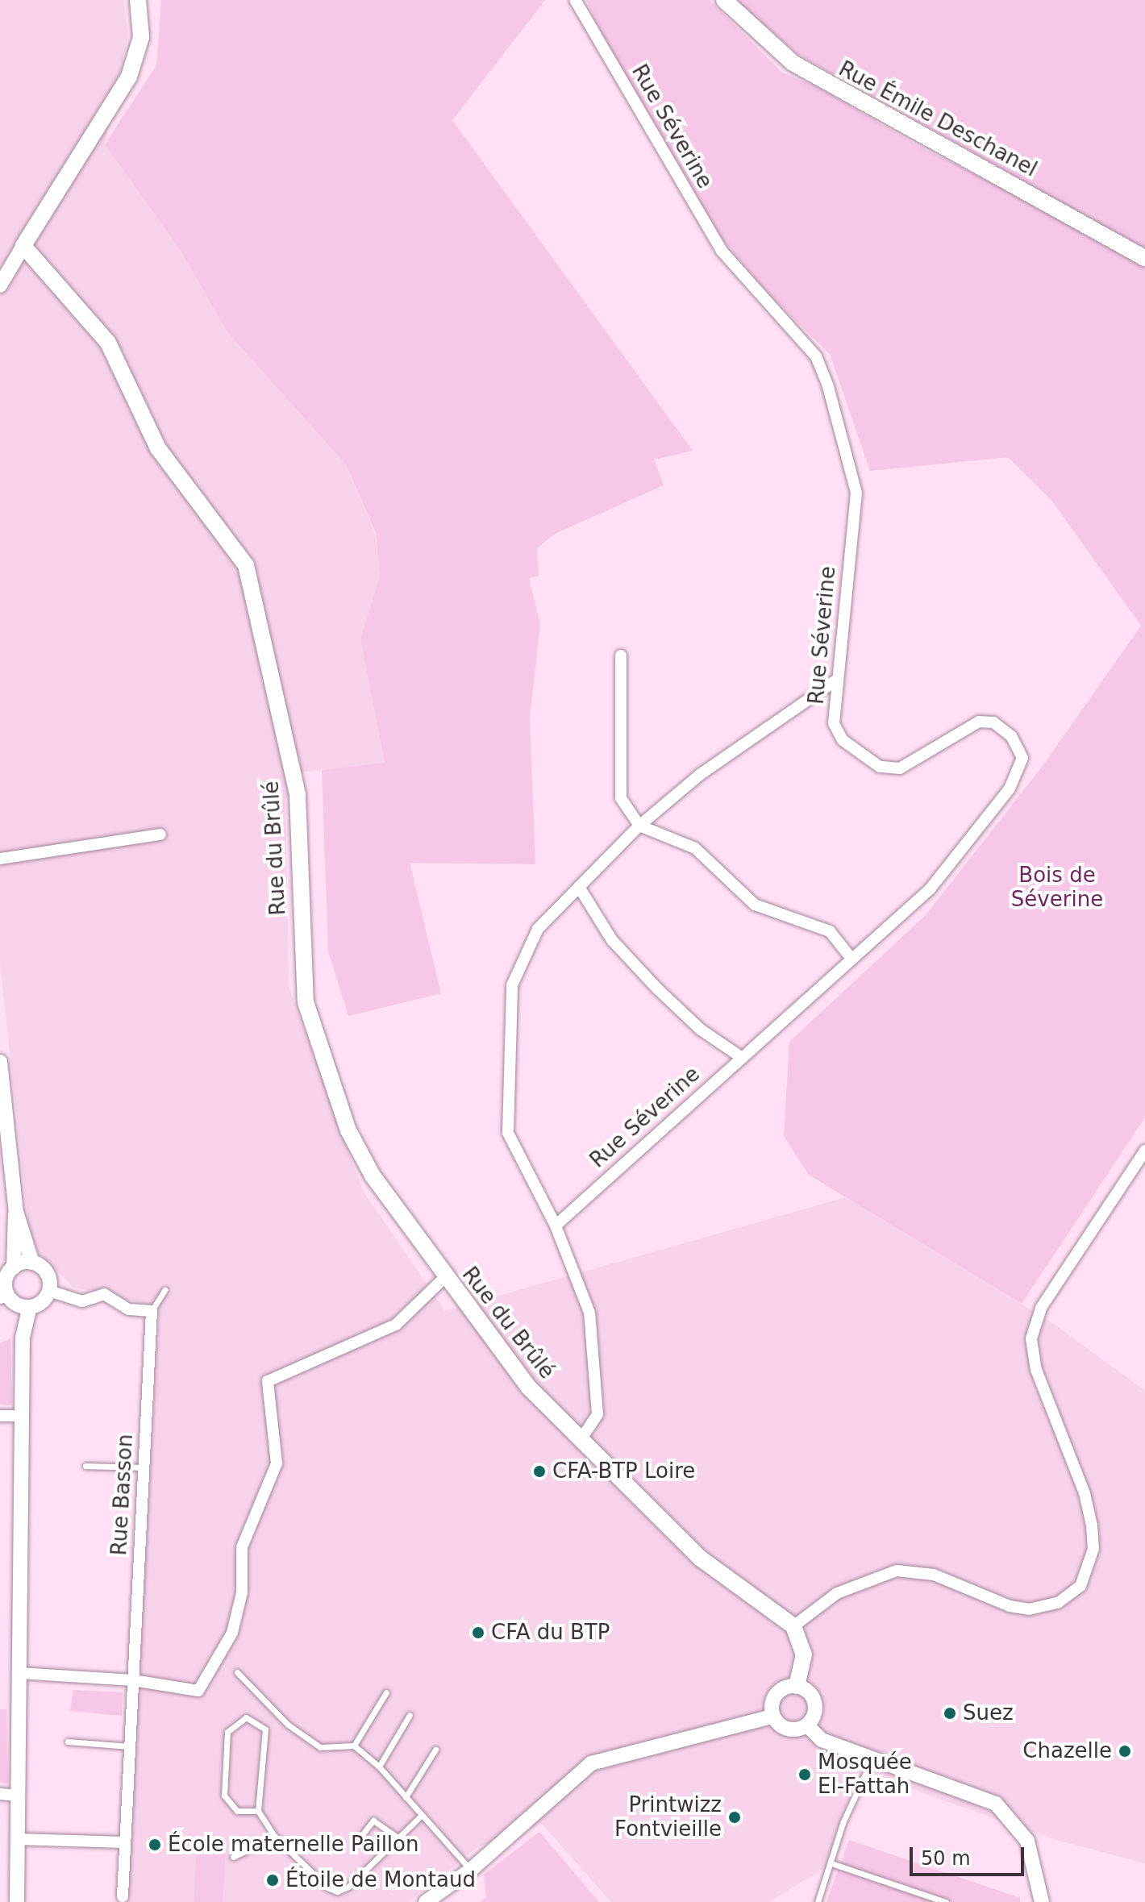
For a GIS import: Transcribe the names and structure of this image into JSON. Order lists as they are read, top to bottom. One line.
{"streets":{"main road":["Rue Émile Deschanel","Rue du Brûlé"],"street":["Rue Séverine","Rue Basson"]},"parks":["Bois de Séverine"],"places":["CFA-BTP Loire","CFA du BTP","Suez","Chazelle","Mosquée El-Fattah","Printwizz Fontvieille","École maternelle Paillon","Étoile de Montaud"],"scale_bar":"50 m"}
